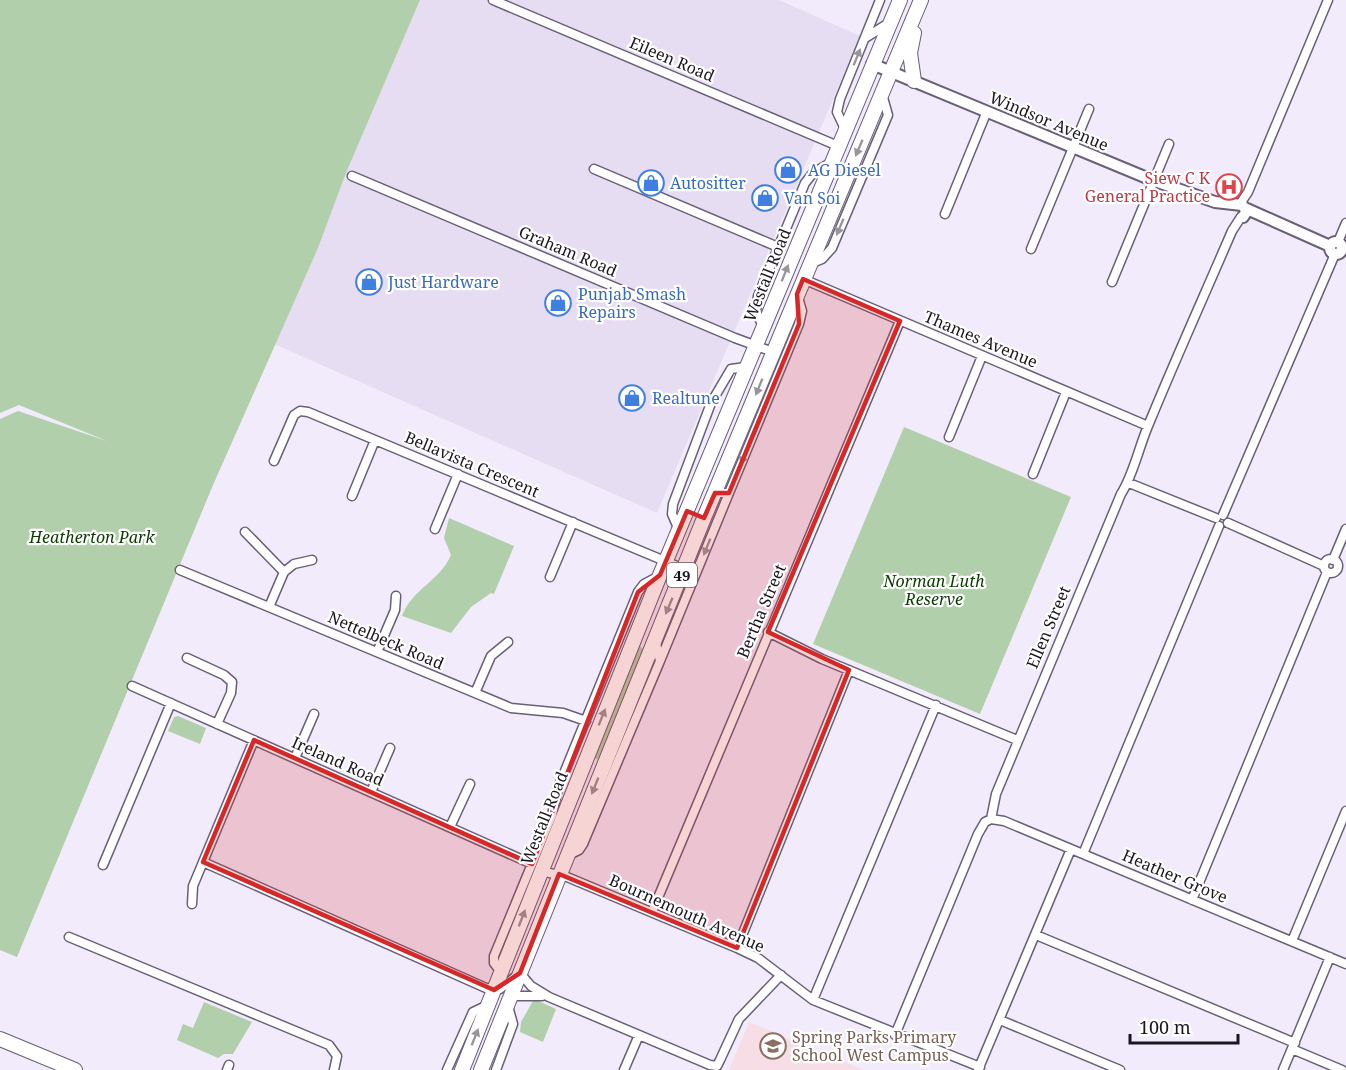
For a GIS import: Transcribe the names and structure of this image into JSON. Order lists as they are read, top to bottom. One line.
{"streets":{"main road":["Westall Road","49"],"street":["Eileen Road","Windsor Avenue","Graham Road","Thames Avenue","Bellavista Crescent","Bertha Street","Ellen Street","Nettelbeck Road","Ireland Road","Heather Grove","Bournemouth Avenue"]},"crossings":[["Eileen Road","Westall Road"],["Windsor Avenue","Westall Road"],["Windsor Avenue","49"],["Windsor Avenue","Ellen Street"],["Graham Road","Westall Road"],["Graham Road","49"],["Westall Road","Bellavista Crescent"],["Westall Road","Nettelbeck Road"],["Westall Road","Ireland Road"],["Westall Road","Bournemouth Avenue"],["Thames Avenue","49"],["Thames Avenue","Bertha Street"],["Thames Avenue","Ellen Street"],["Bellavista Crescent","49"],["49","Bournemouth Avenue"],["Bertha Street","Bournemouth Avenue"],["Ellen Street","Heather Grove"],["Ellen Street","Bournemouth Avenue"],["Ireland Road","Bournemouth Avenue"]],"parks":["Heatherton Park","Norman Luth Reserve"],"places":{"shop":["AG Diesel","Autositter","Van Soi","Just Hardware","Punjab Smash Repairs","Realtune"],"hospital":["Siew C K General Practice"],"school or university":["Spring Parks Primary School West Campus"]},"scale_bar":"100 m"}
